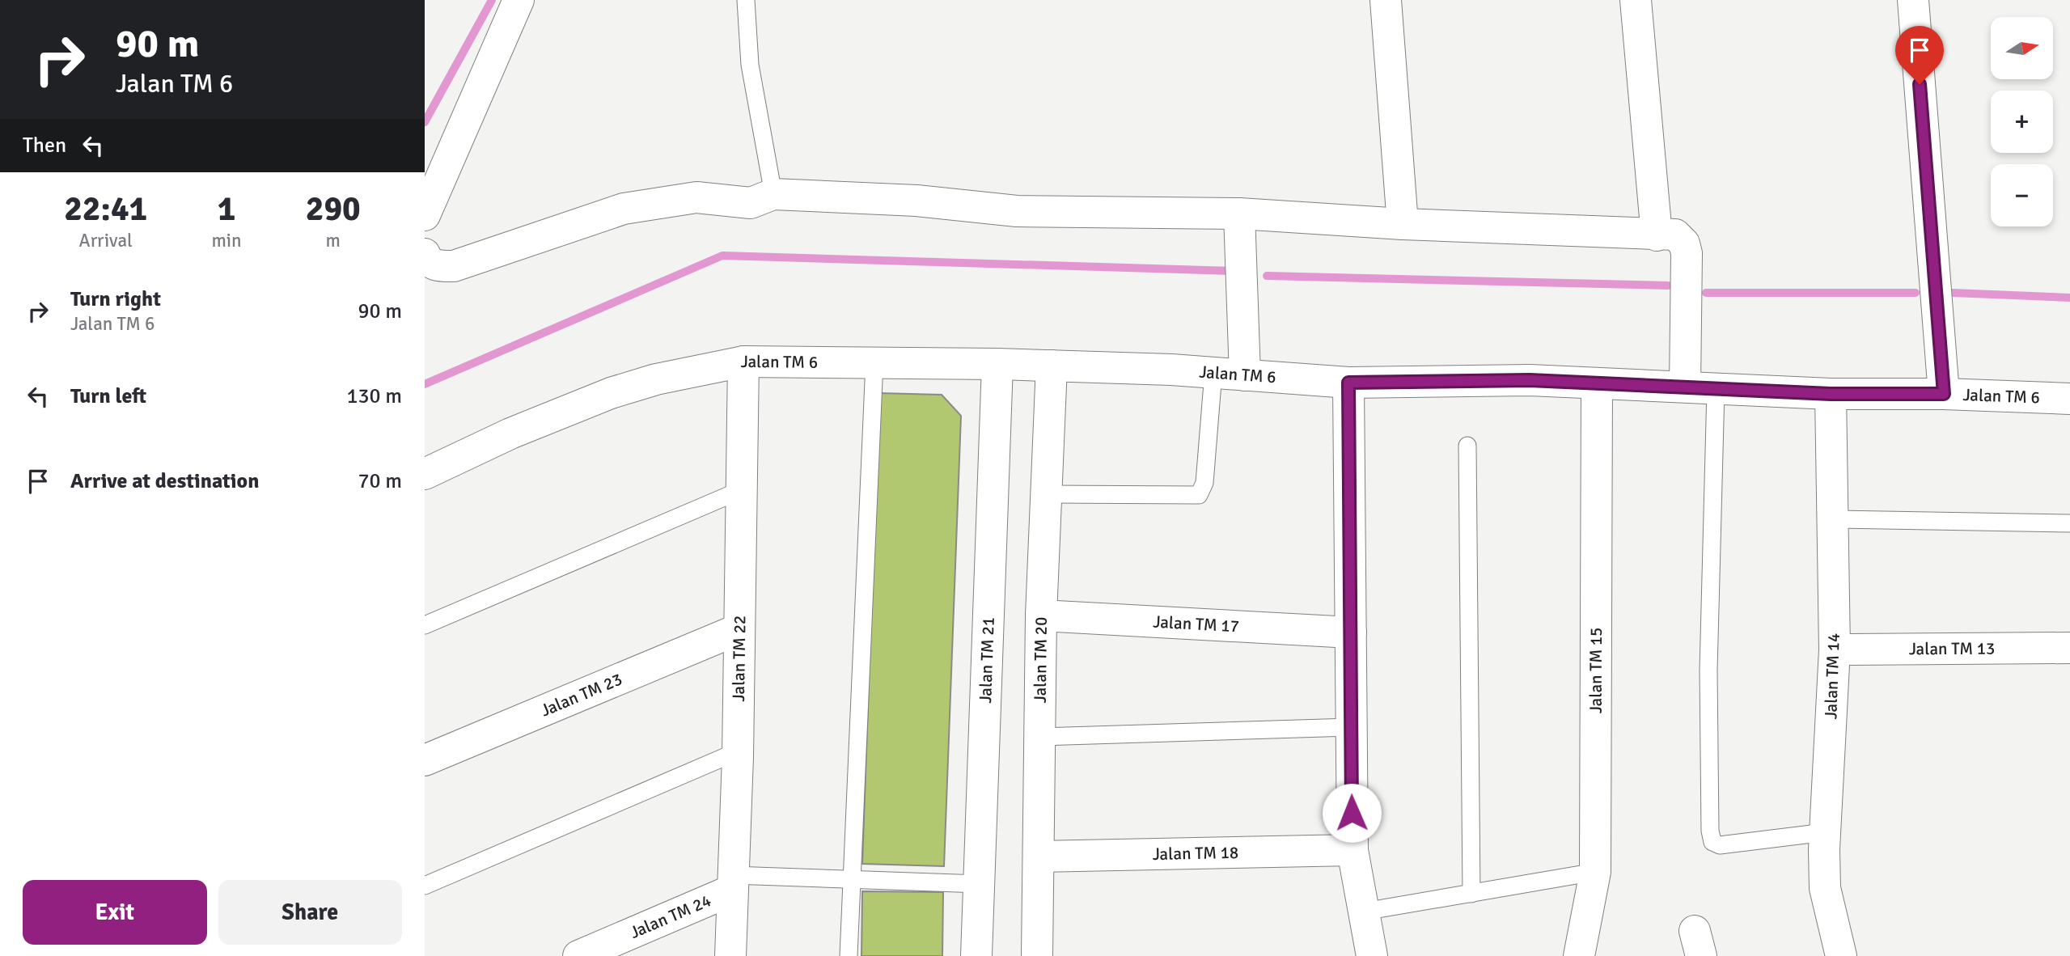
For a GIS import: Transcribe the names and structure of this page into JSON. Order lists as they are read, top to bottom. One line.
{"streets":{"street":["Jalan TM 6","Jalan TM 17","Jalan TM 13","Jalan TM 22","Jalan TM 21","Jalan TM 20","Jalan TM 15","Jalan TM 14","Jalan TM 23","Jalan TM 18","Jalan TM 24"]},"crossings":[["Jalan TM 6","Jalan TM 22"],["Jalan TM 6","Jalan TM 21"],["Jalan TM 6","Jalan TM 20"],["Jalan TM 6","Jalan TM 15"],["Jalan TM 6","Jalan TM 14"],["Jalan TM 17","Jalan TM 20"],["Jalan TM 13","Jalan TM 14"],["Jalan TM 22","Jalan TM 23"],["Jalan TM 22","Jalan TM 24"],["Jalan TM 20","Jalan TM 18"]],"north":"right","page":{"turn":["90 m","Jalan TM 6"],"map_buttons":["+","−"],"then":"Then","eta":["22:41","Arrival","1","min","290","m"],"list":[{"name":"Turn right","note":"Jalan TM 6","value":"90 m"},{"name":"Turn left","value":"130 m"},{"name":"Arrive at destination","value":"70 m"}],"buttons":["Exit","Share"]}}
